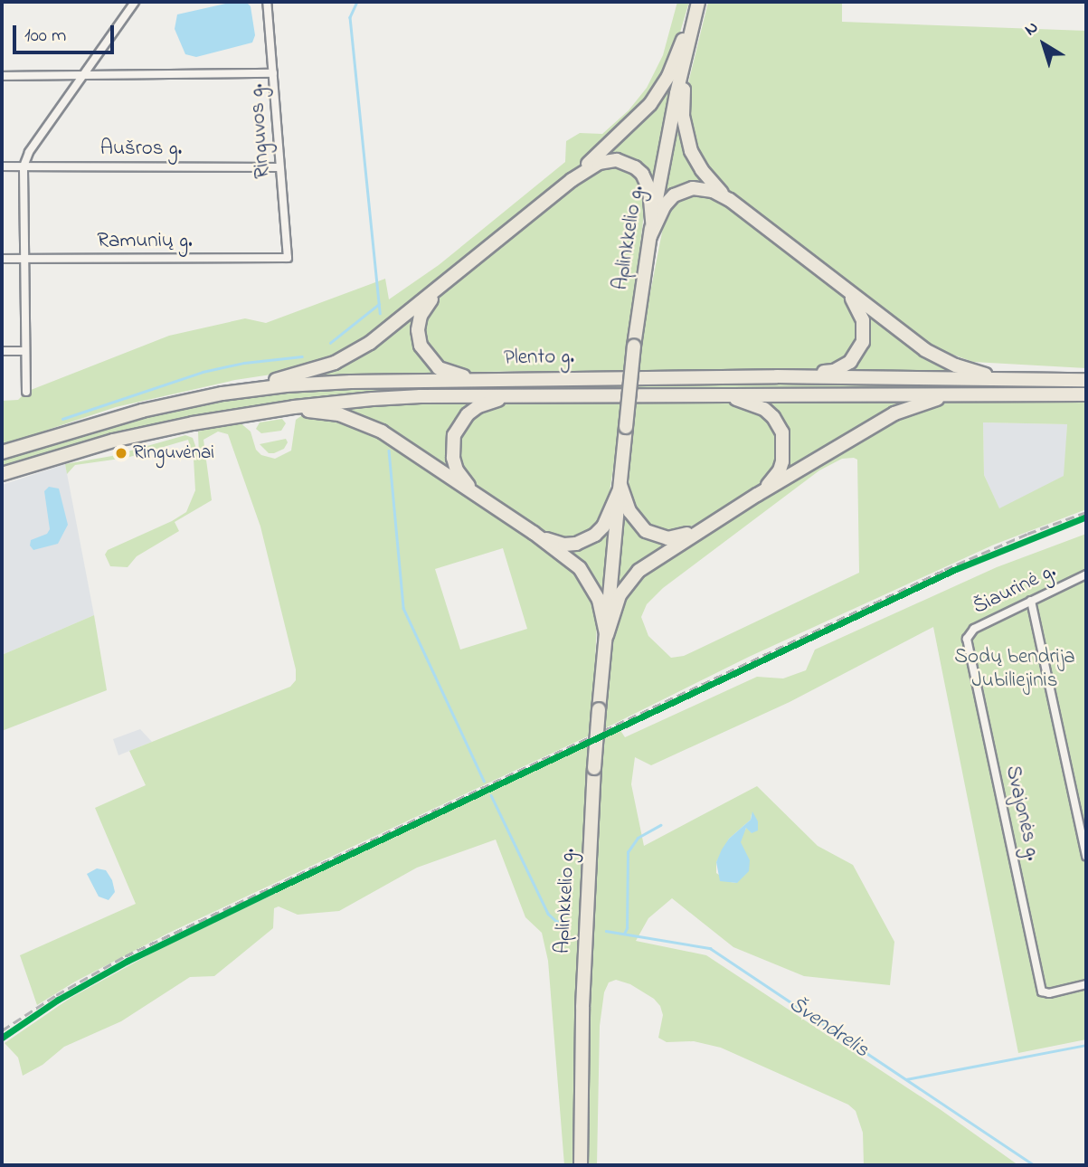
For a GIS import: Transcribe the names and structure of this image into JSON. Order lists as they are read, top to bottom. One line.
{"streets":{"highway":["Aplinkkelio g.","Plento g."],"street":["Ringuvos g.","Aušros g.","Ramunių g.","Šiaurinė g.","Svajonės g."]},"crossings":[["Ringuvos g.","Aušros g."],["Ringuvos g.","Ramunių g."],["Šiaurinė g.","Svajonės g."]],"water":["Švendrelis"],"parks":["Sodų bendrija Jubiliejinis"],"places":["Ringuvėnai"],"scale_bar":"100 m","north":"top left"}
